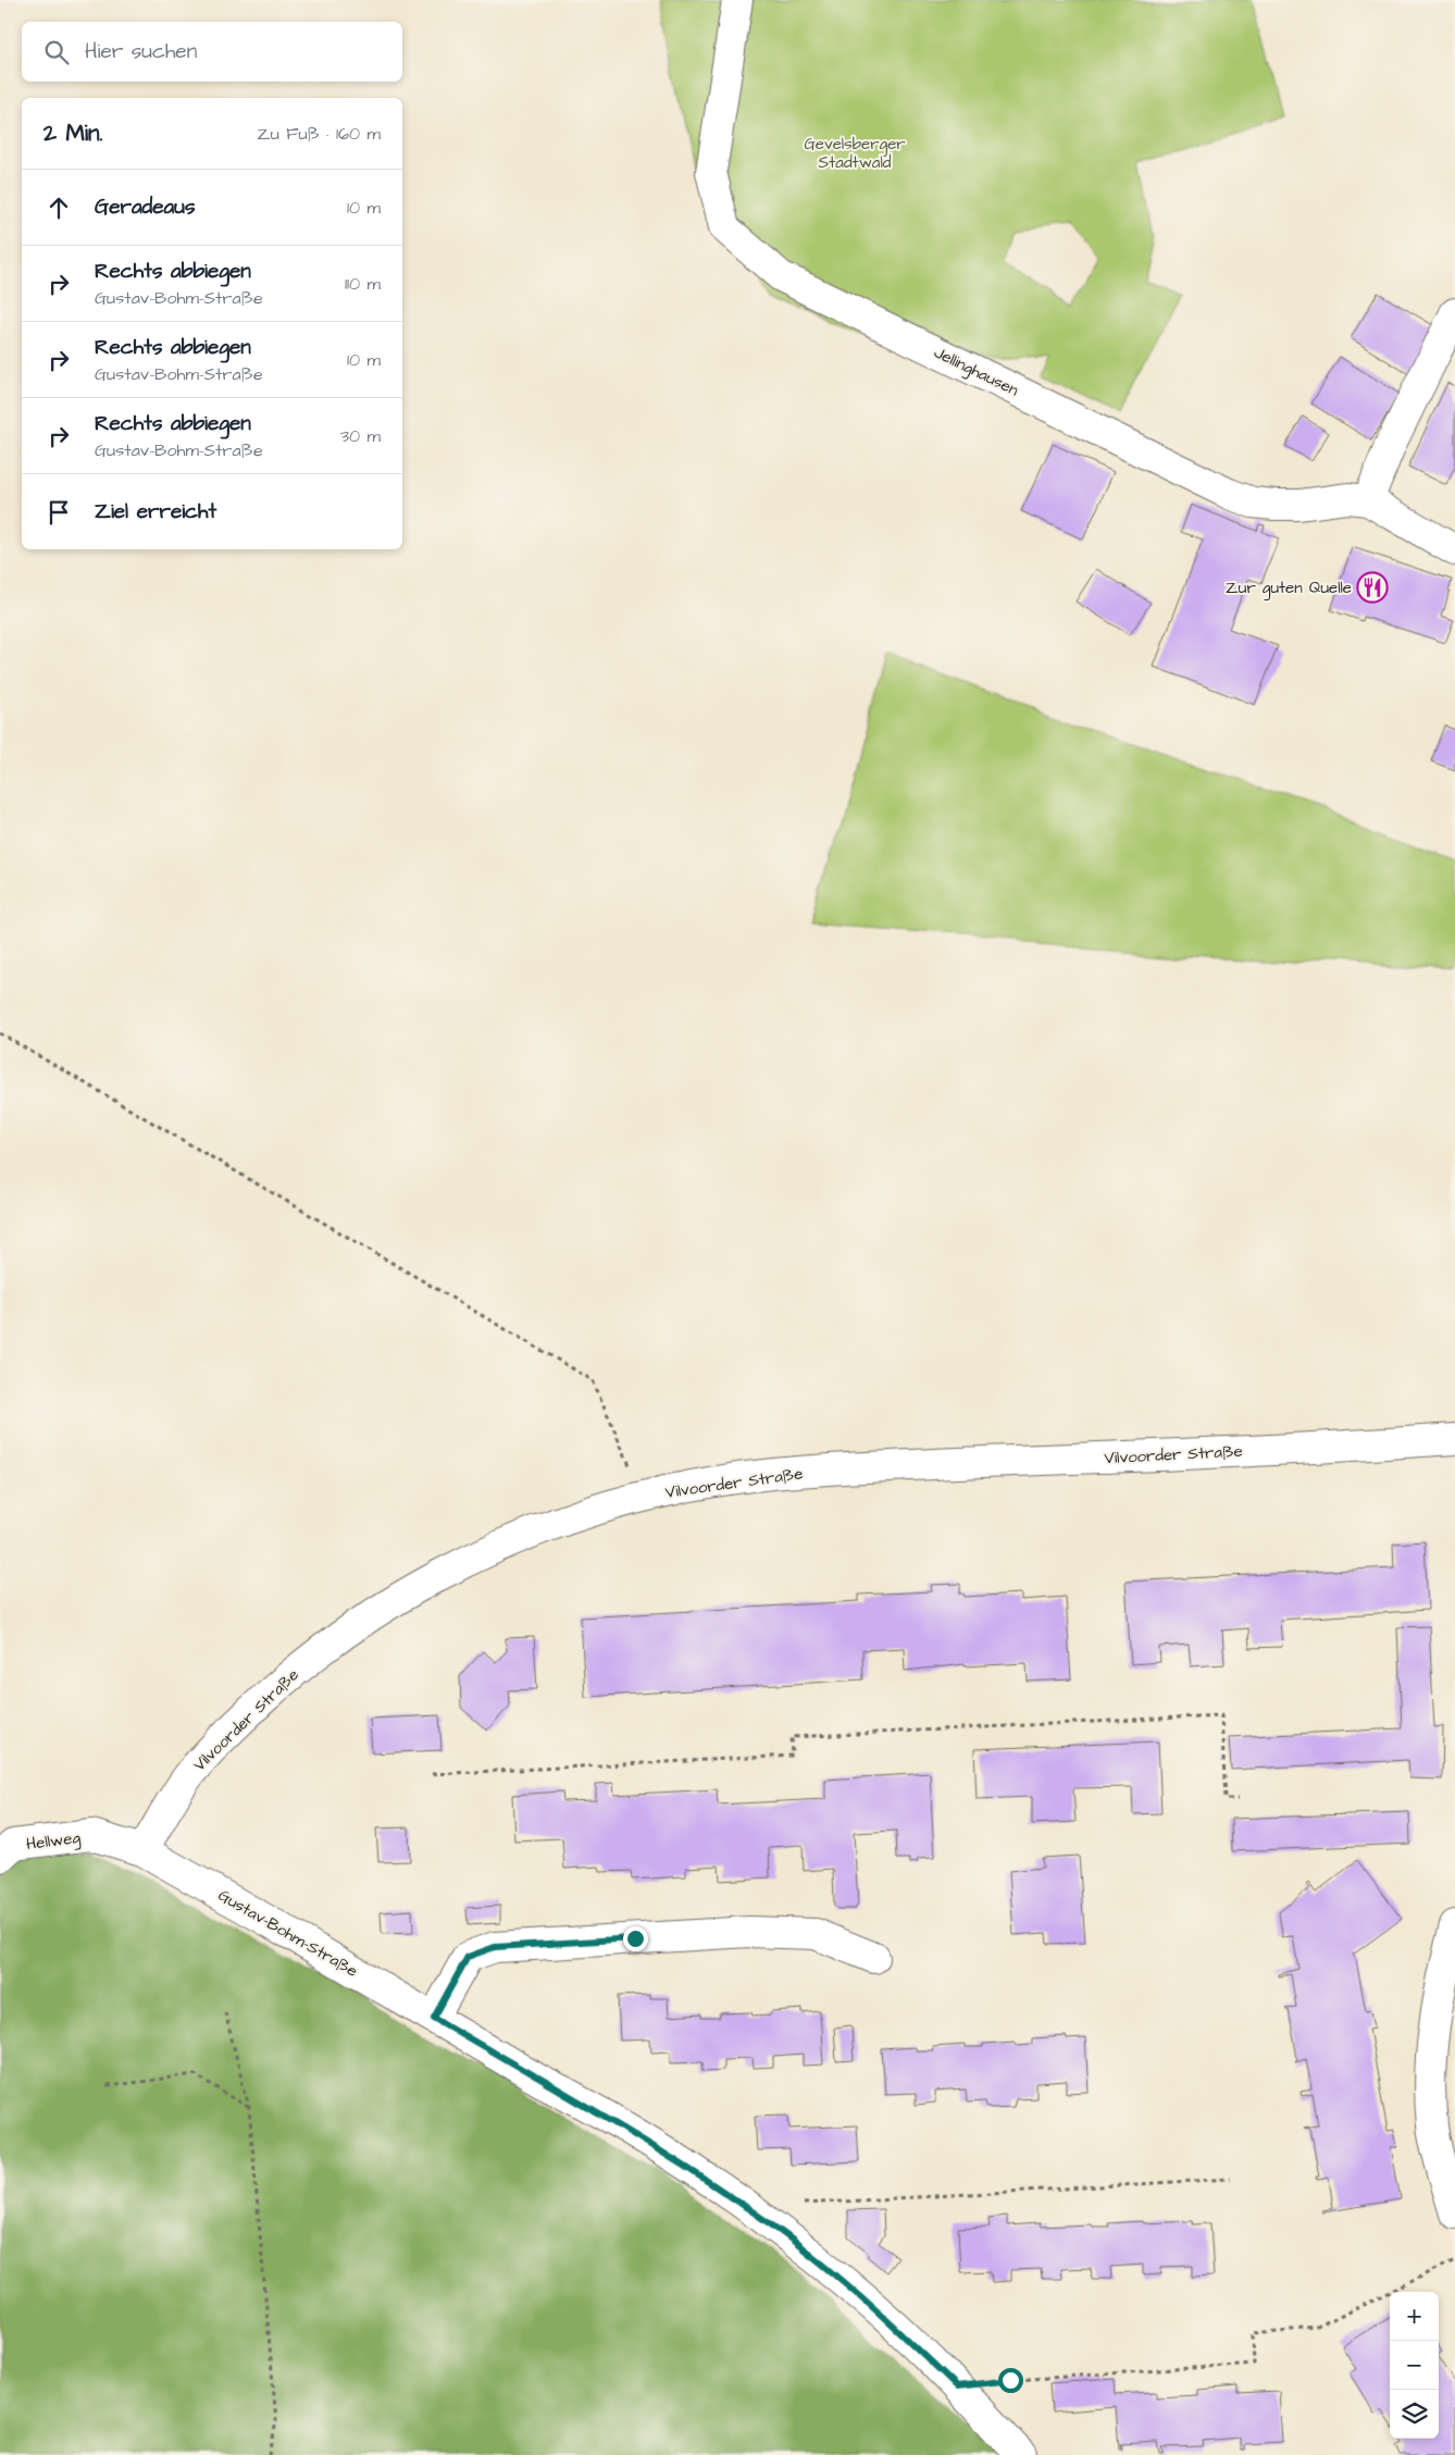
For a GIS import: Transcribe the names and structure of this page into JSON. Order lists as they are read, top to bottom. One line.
{"streets":{"street":["Jellinghausen","Vilvoorder Straße","Hellweg","Gustav-Bohm-Straße"]},"crossings":[["Vilvoorder Straße","Hellweg"],["Vilvoorder Straße","Gustav-Bohm-Straße"],["Hellweg","Gustav-Bohm-Straße"]],"parks":["Gevelsberger Stadtwald"],"places":{"restaurant":["Zur guten Quelle"]},"page":{"search":"Hier suchen","heading":["2 Min.","Zu Fuß · 160 m"],"list":[["Geradeaus","10 m"],["Rechts abbiegen","Gustav-Bohm-Straße","110 m"],["Rechts abbiegen","Gustav-Bohm-Straße","10 m"],["Rechts abbiegen","Gustav-Bohm-Straße","30 m"],"Ziel erreicht"],"map_buttons":["+","−"]}}
